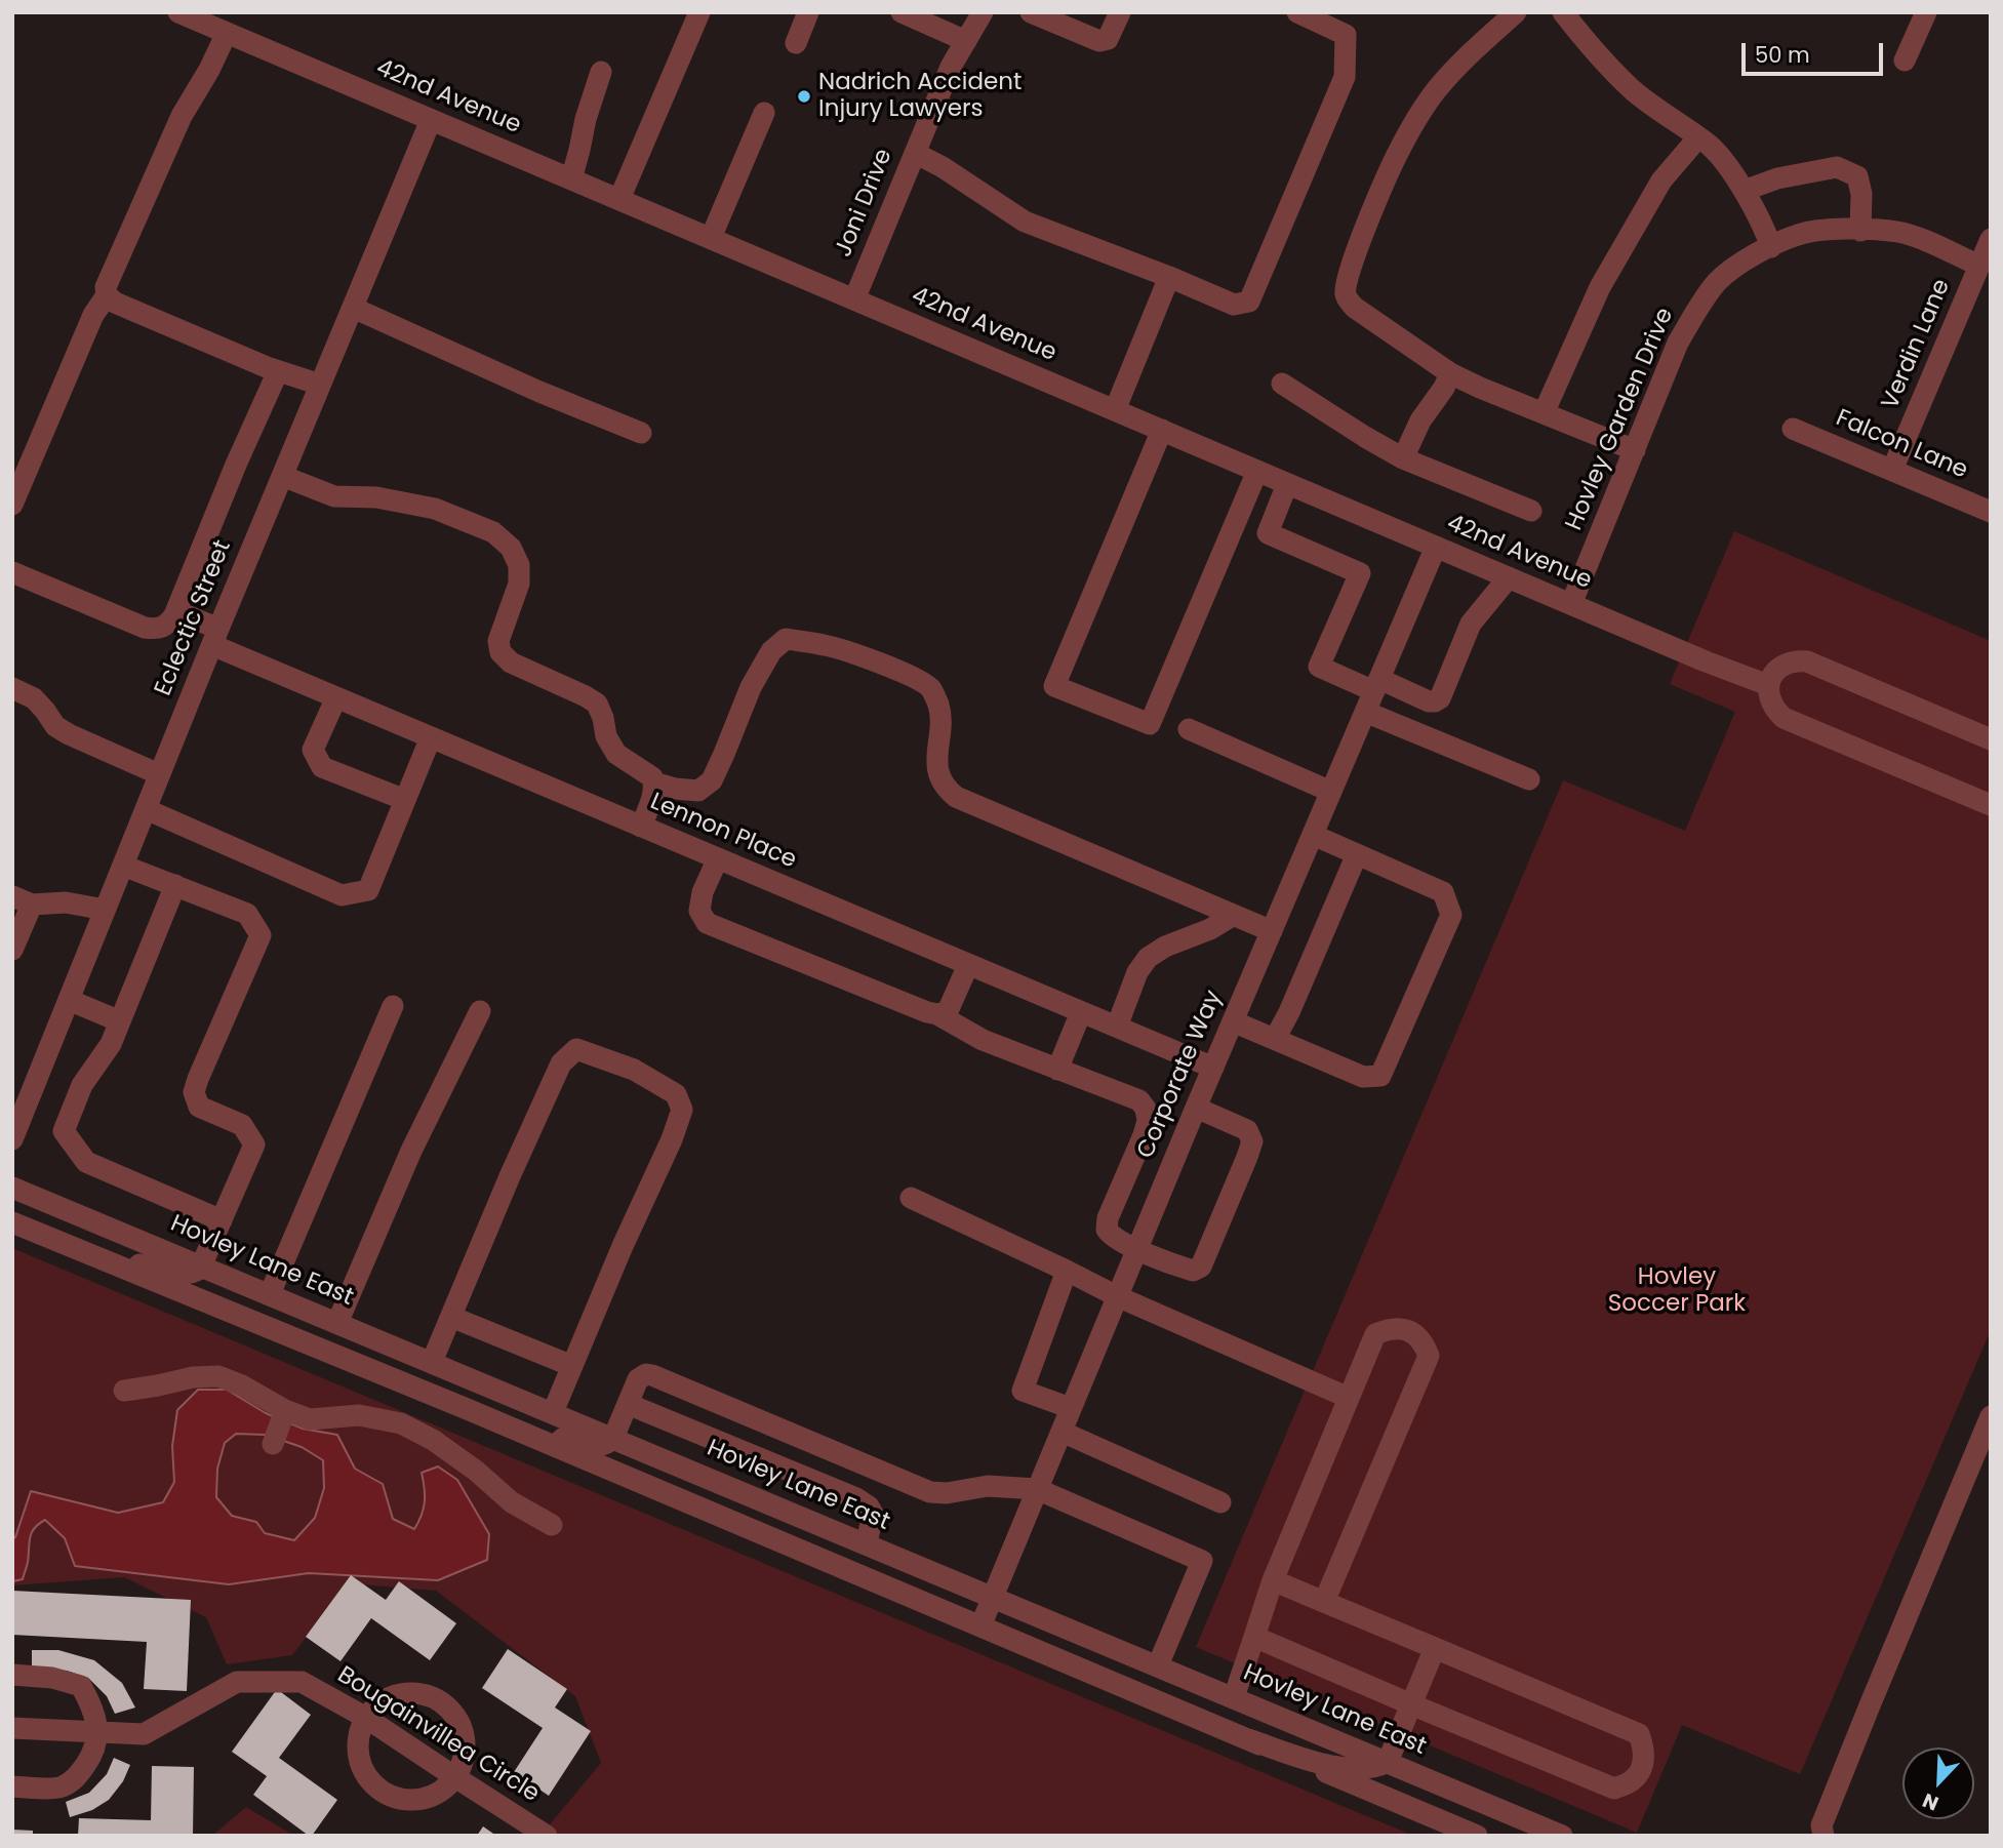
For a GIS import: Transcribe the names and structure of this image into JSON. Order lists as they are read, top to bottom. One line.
{"streets":{"street":["42nd Avenue","Joni Drive","Verdin Lane","Hovley Garden Drive","Falcon Lane","Eclectic Street","Lennon Place","Corporate Way","Hovley Lane East","Bougainvillea Circle"]},"crossings":[["42nd Avenue","Joni Drive"],["42nd Avenue","Hovley Garden Drive"],["42nd Avenue","Eclectic Street"],["42nd Avenue","Corporate Way"],["Verdin Lane","Hovley Garden Drive"],["Verdin Lane","Falcon Lane"],["Eclectic Street","Lennon Place"],["Lennon Place","Corporate Way"],["Corporate Way","Hovley Lane East"]],"parks":["Hovley Soccer Park"],"places":["Nadrich Accident Injury Lawyers"],"scale_bar":"50 m","north":"bottom left"}
